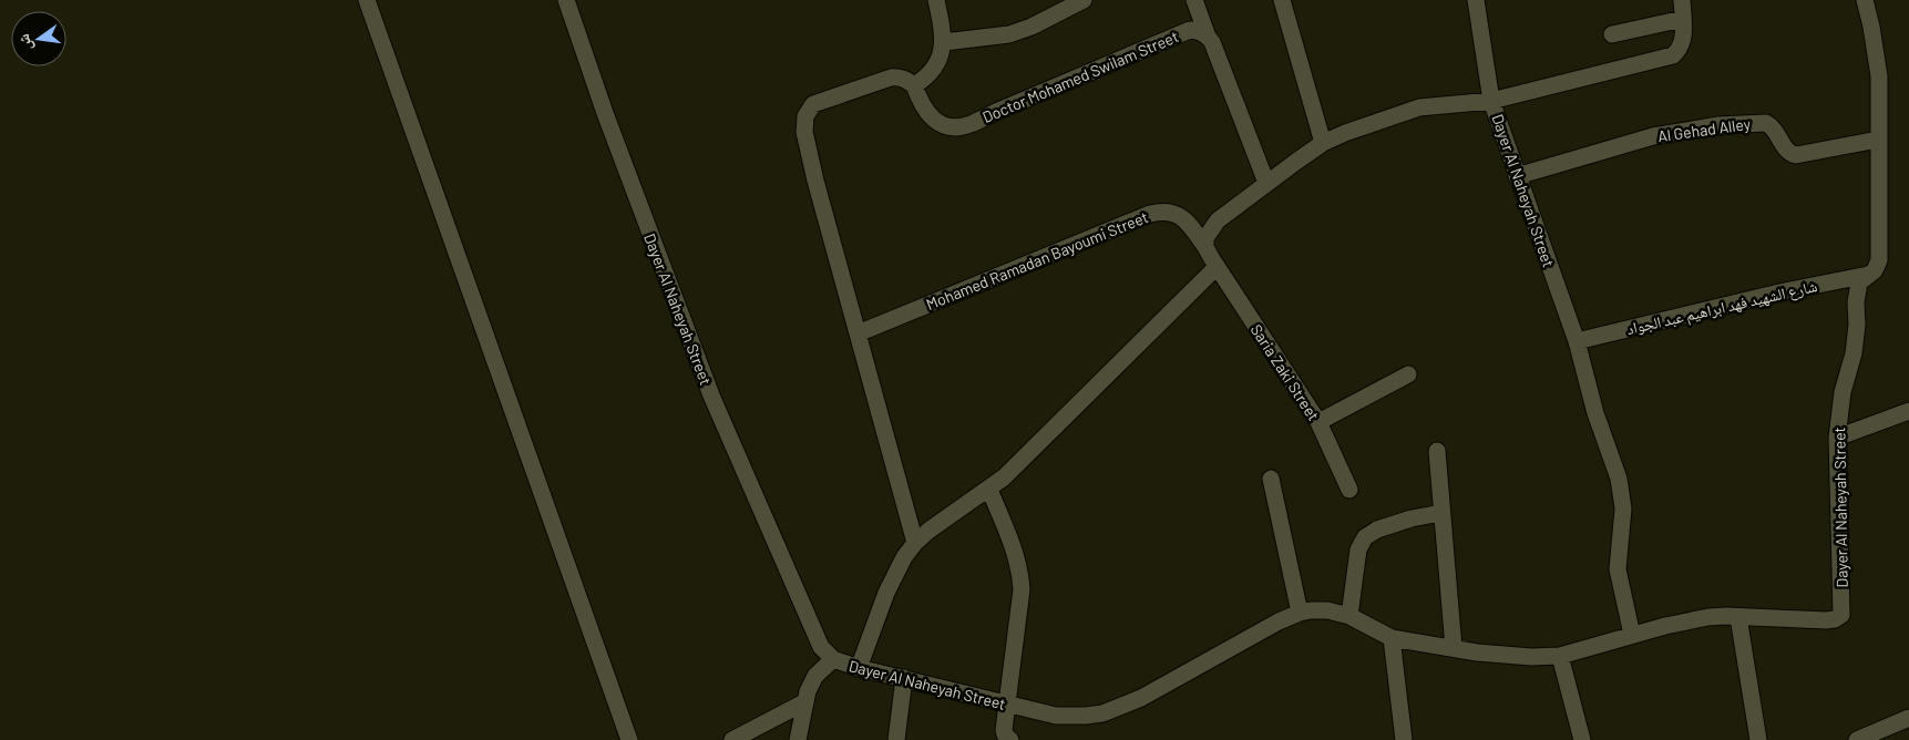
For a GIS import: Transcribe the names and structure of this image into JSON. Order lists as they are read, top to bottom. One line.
{"streets":{"street":["Doctor Mohamed Swilam Street","Al Gehad Alley","Dayer Al Naheyah Street","Mohamed Ramadan Bayoumi Street","شارع الشهيد فهد ابراهيم عبد الجواد","Saria Zaki Street"]},"crossings":[["Al Gehad Alley","Dayer Al Naheyah Street"],["Dayer Al Naheyah Street","شارع الشهيد فهد ابراهيم عبد الجواد"],["Mohamed Ramadan Bayoumi Street","Saria Zaki Street"]],"north":"left"}
